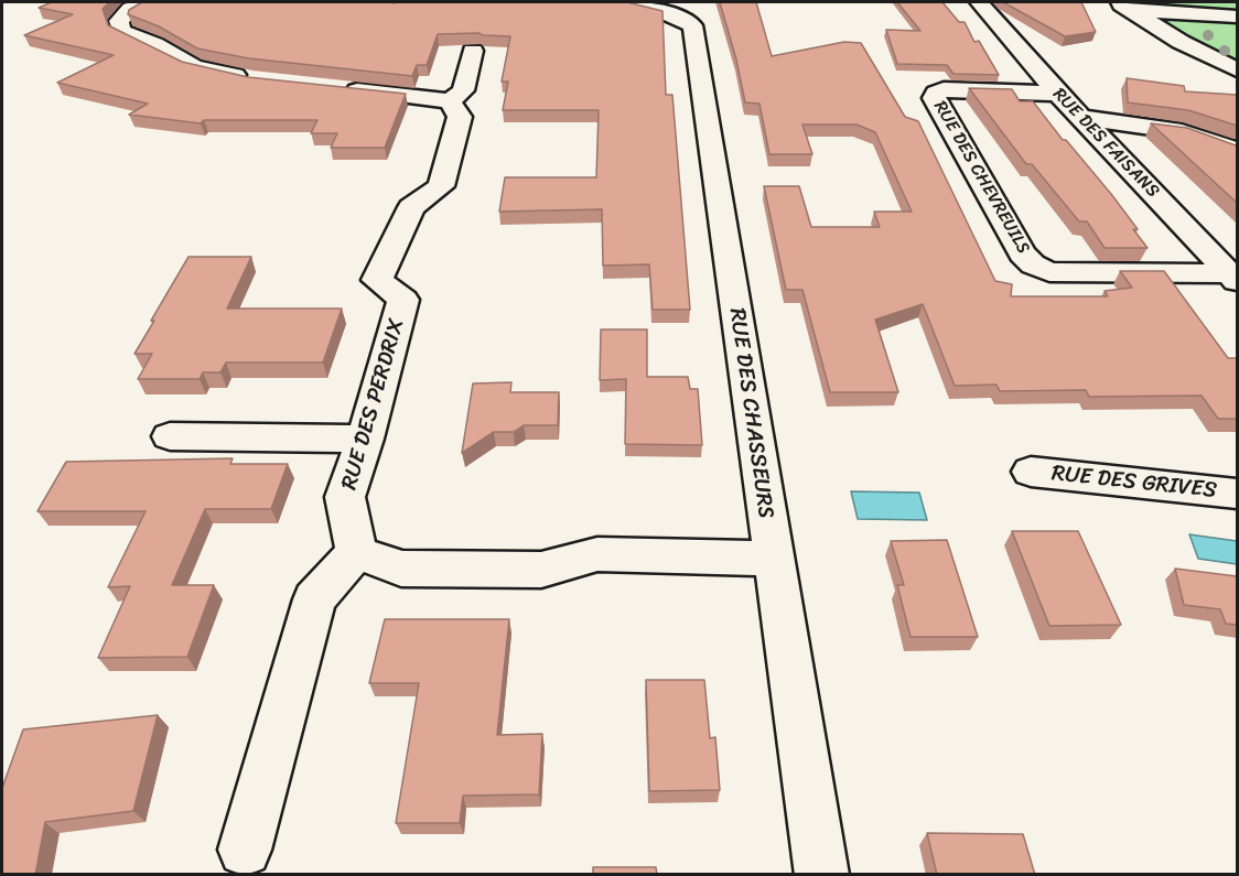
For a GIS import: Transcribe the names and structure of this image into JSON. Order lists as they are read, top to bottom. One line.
{"streets":{"street":["RUE DES FAISANS","RUE DES CHEVREUILS","RUE DES PERDRIX","RUE DES CHASSEURS","RUE DES GRIVES"]},"crossings":[["RUE DES FAISANS","RUE DES CHEVREUILS"]]}
